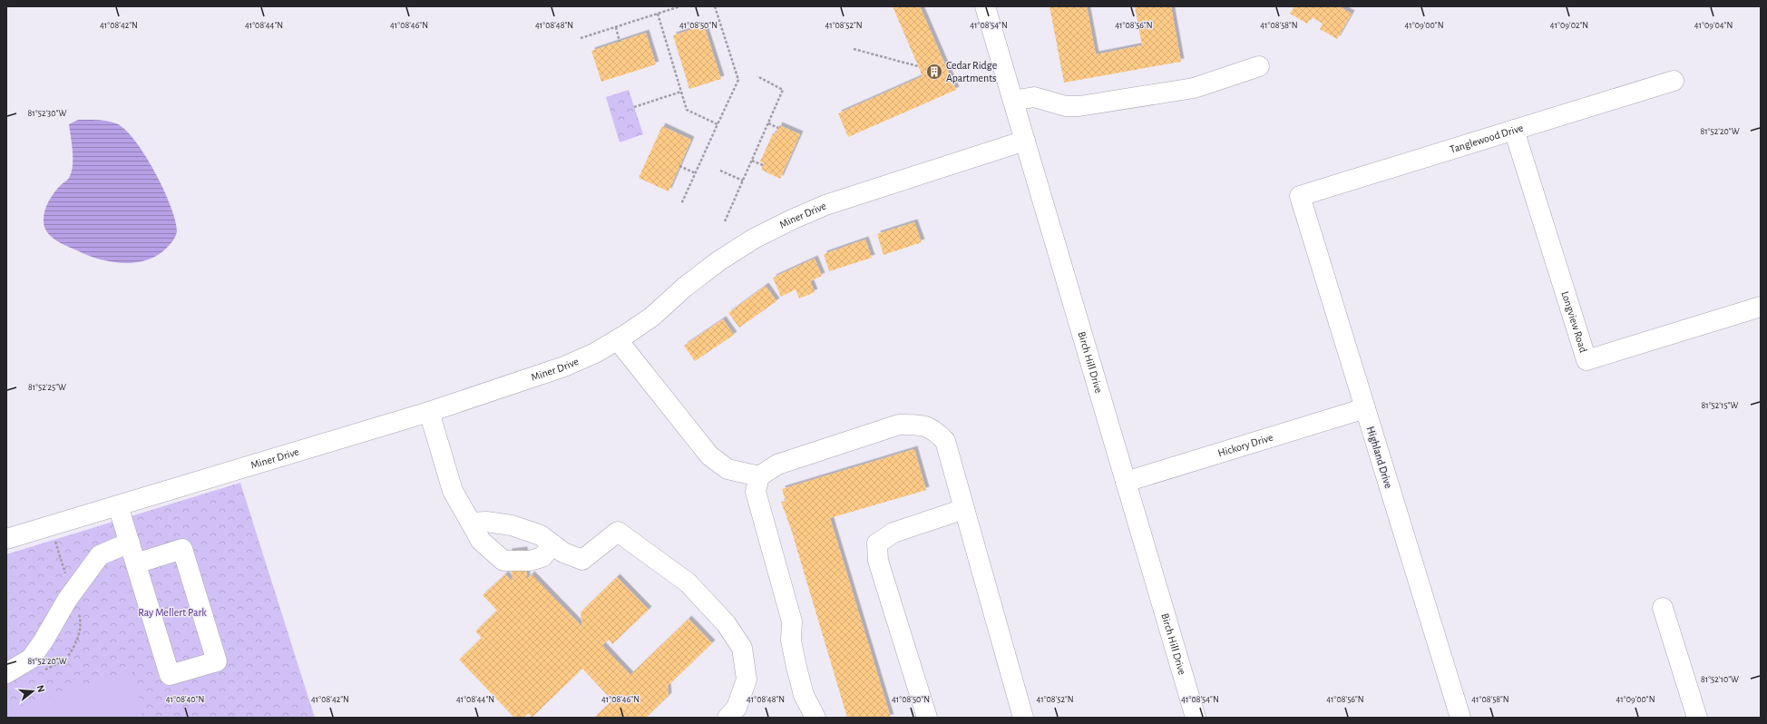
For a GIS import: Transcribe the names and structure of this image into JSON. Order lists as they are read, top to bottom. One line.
{"streets":{"street":["Tanglewood Drive","Miner Drive","Longview Road","Birch Hill Drive","Hickory Drive","Highland Drive"]},"crossings":[["Tanglewood Drive","Longview Road"],["Tanglewood Drive","Highland Drive"],["Miner Drive","Birch Hill Drive"],["Birch Hill Drive","Hickory Drive"],["Hickory Drive","Highland Drive"]],"parks":["Ray Mellert Park"],"places":{"building":["Cedar Ridge Apartments"]},"north":"right","coordinates":["41°08'42\"N","41°08'44\"N","41°08'46\"N","41°08'48\"N","41°08'50\"N","41°08'52\"N","41°08'54\"N","41°08'56\"N","41°08'58\"N","41°09'00\"N","41°09'02\"N","41°09'04\"N","81°52'30\"W","81°52'20\"W","81°52'25\"W","81°52'15\"W","81°52'10\"W","41°08'40\"N"]}
